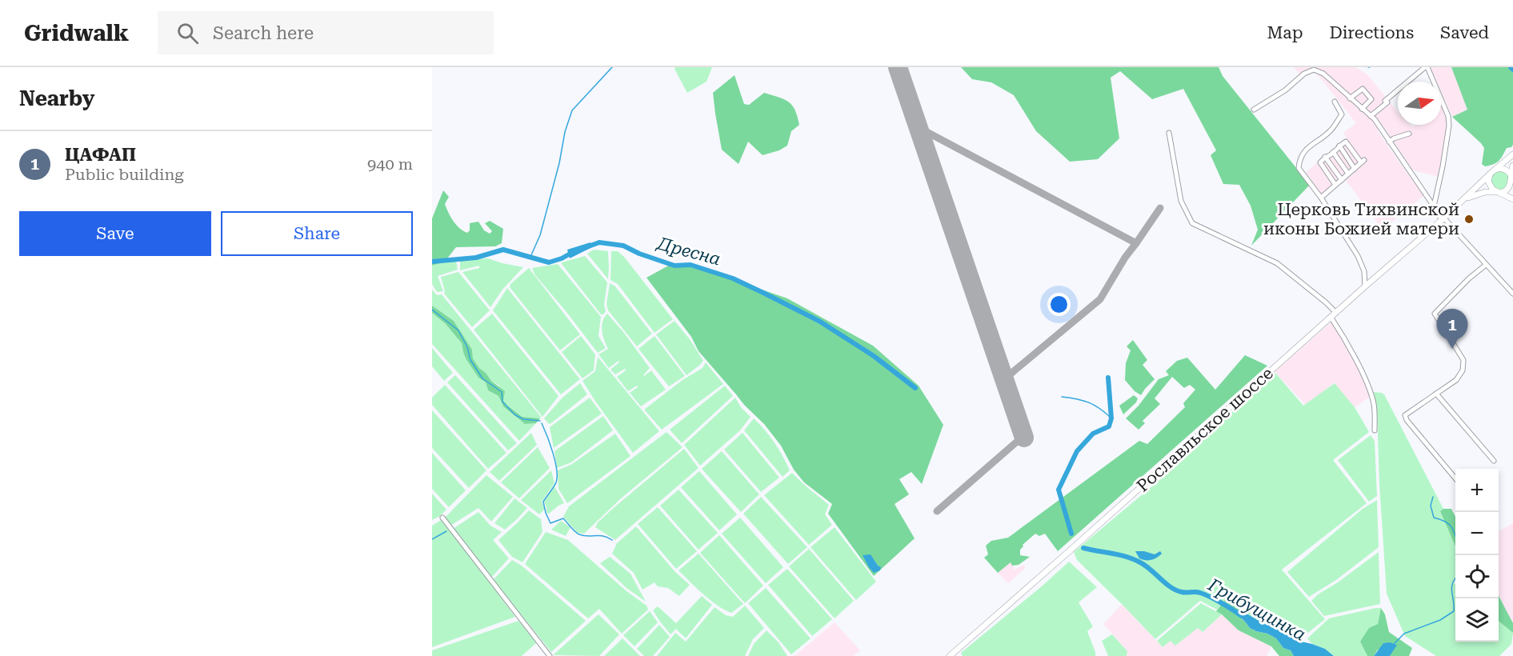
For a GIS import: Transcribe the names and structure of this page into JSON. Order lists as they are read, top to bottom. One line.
{"streets":{"main road":["Рославльское шоссе"]},"water":["Дресна","Грибущинка"],"places":["Церковь Тихвинской иконы Божией матери"],"north":"right","page":{"header":"Gridwalk","search":"Search here","nav":["Map","Directions","Saved"],"heading":"Nearby","list":[{"mark":"1","name":"ЦАФАП","note":"Public building","value":"940 m"}],"buttons":["Save","Share"],"pins":"1","map_buttons":["+","−"]}}
